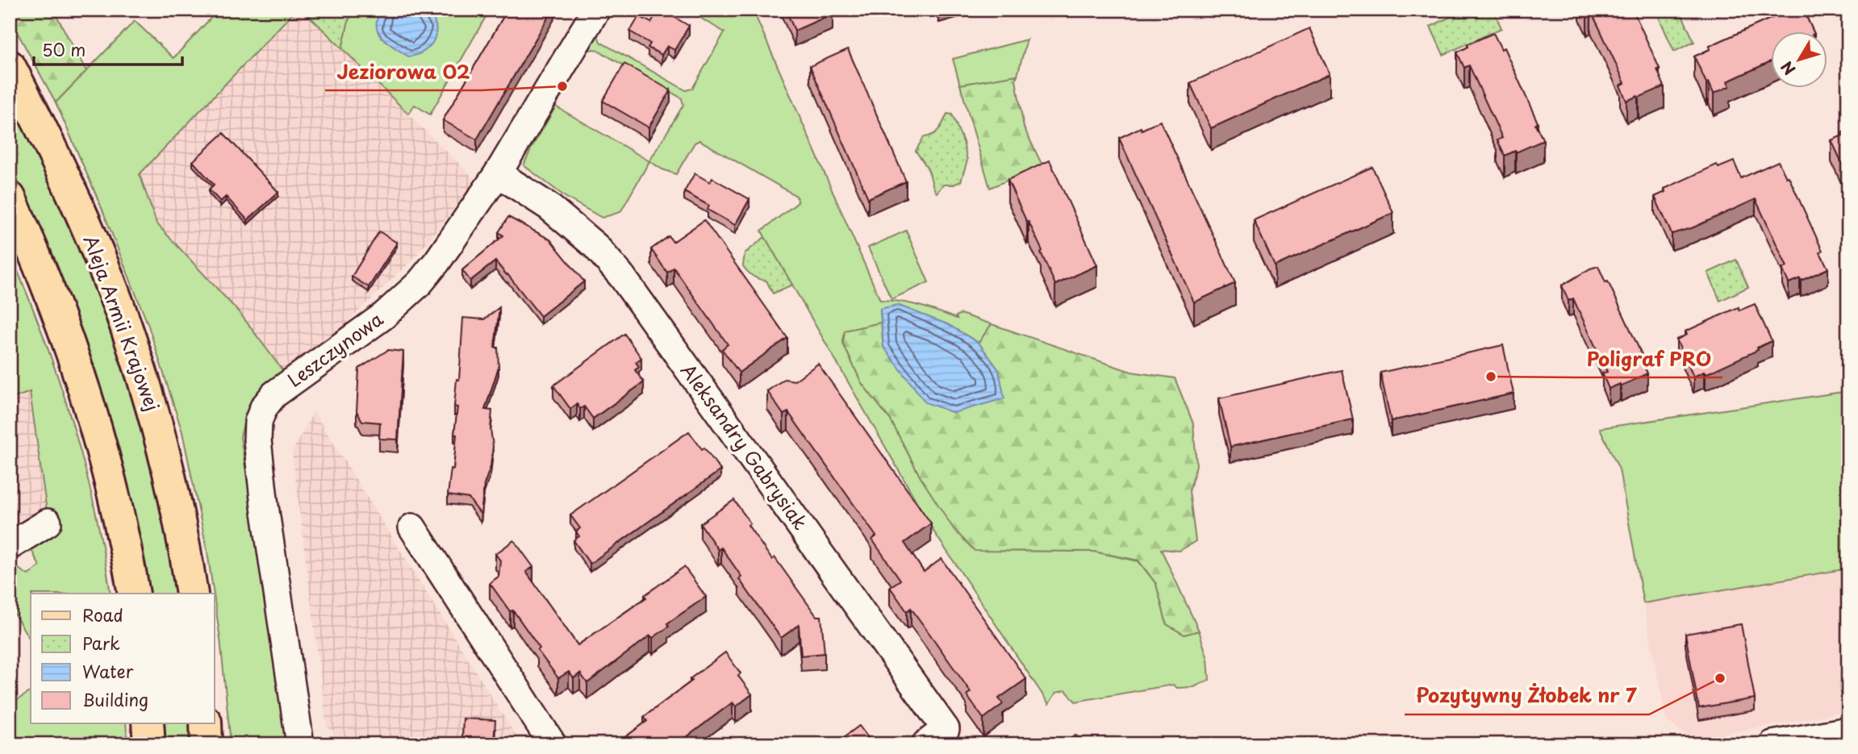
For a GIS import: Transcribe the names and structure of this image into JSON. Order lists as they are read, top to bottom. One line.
{"streets":{"main road":["Aleja Armii Krajowej"],"street":["Leszczynowa","Aleksandry Gabrysiak"]},"crossings":[["Leszczynowa","Aleksandry Gabrysiak"]],"places":["Jeziorowa 02","Poligraf PRO","Pozytywny Żłobek nr 7"],"legend":["Road","Park","Water","Building"],"scale_bar":"50 m","north":"bottom left"}
